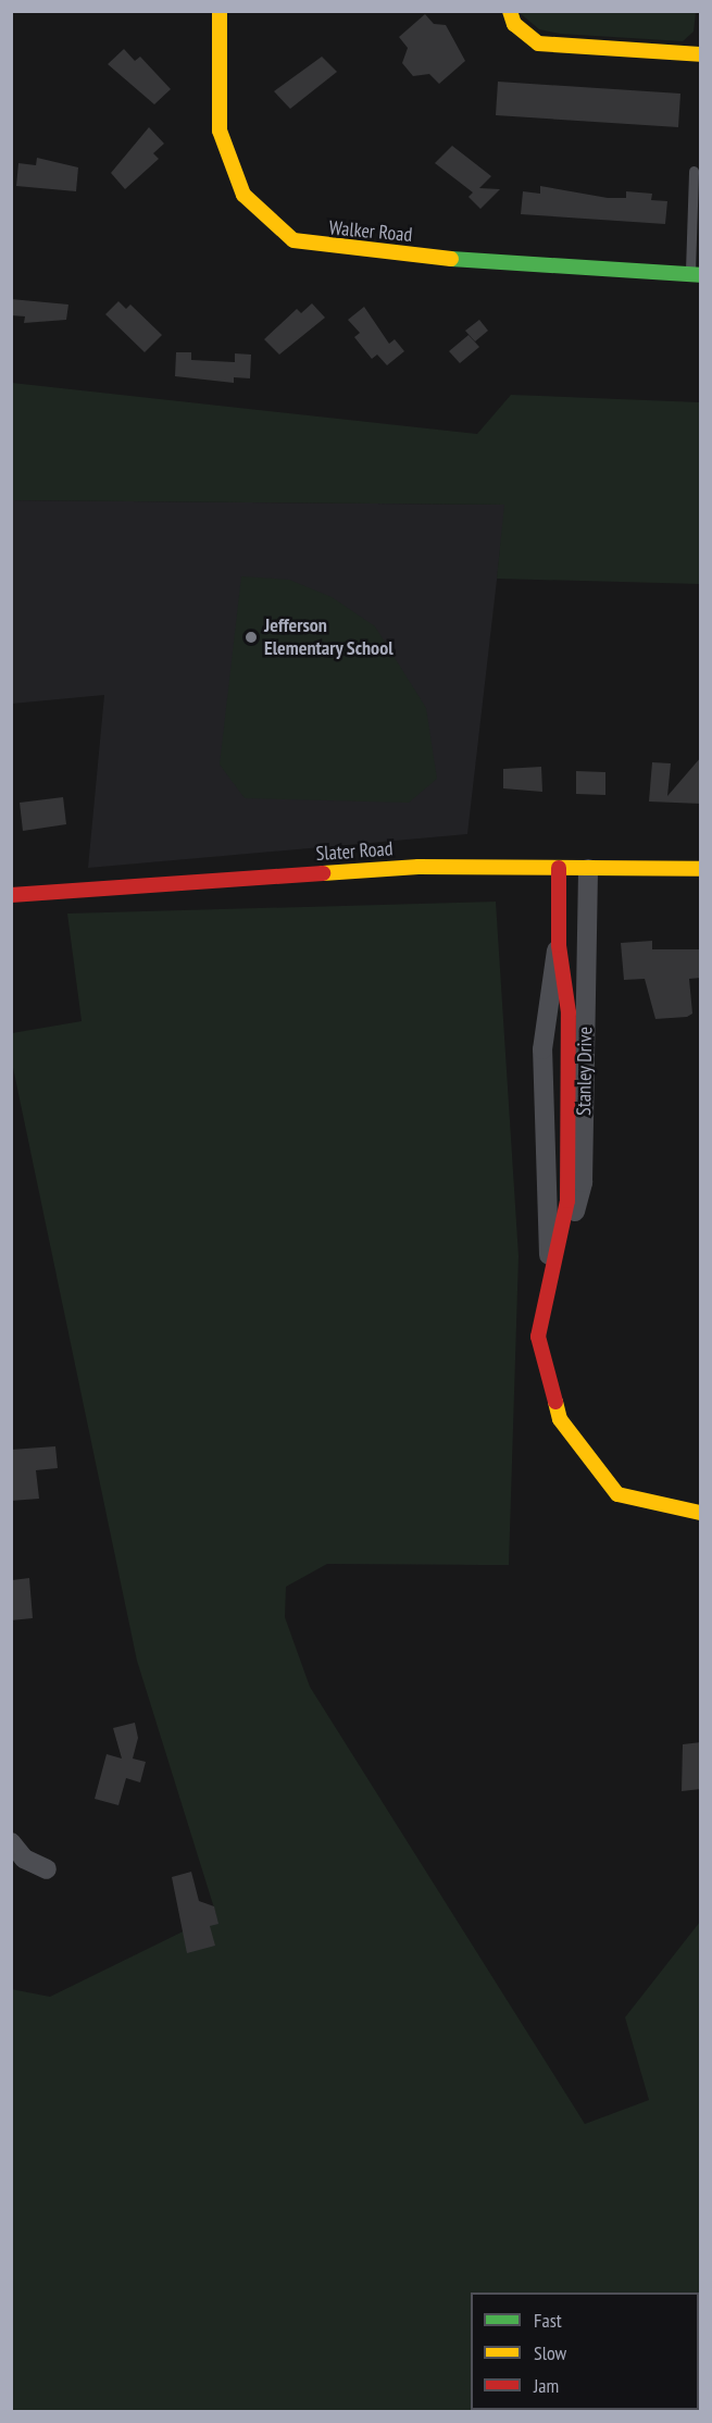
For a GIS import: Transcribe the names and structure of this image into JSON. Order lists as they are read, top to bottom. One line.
{"streets":{"street":["Walker Road","Slater Road","Stanley Drive"]},"crossings":[["Slater Road","Stanley Drive"]],"places":["Jefferson Elementary School"],"legend":["Fast","Slow","Jam"]}
